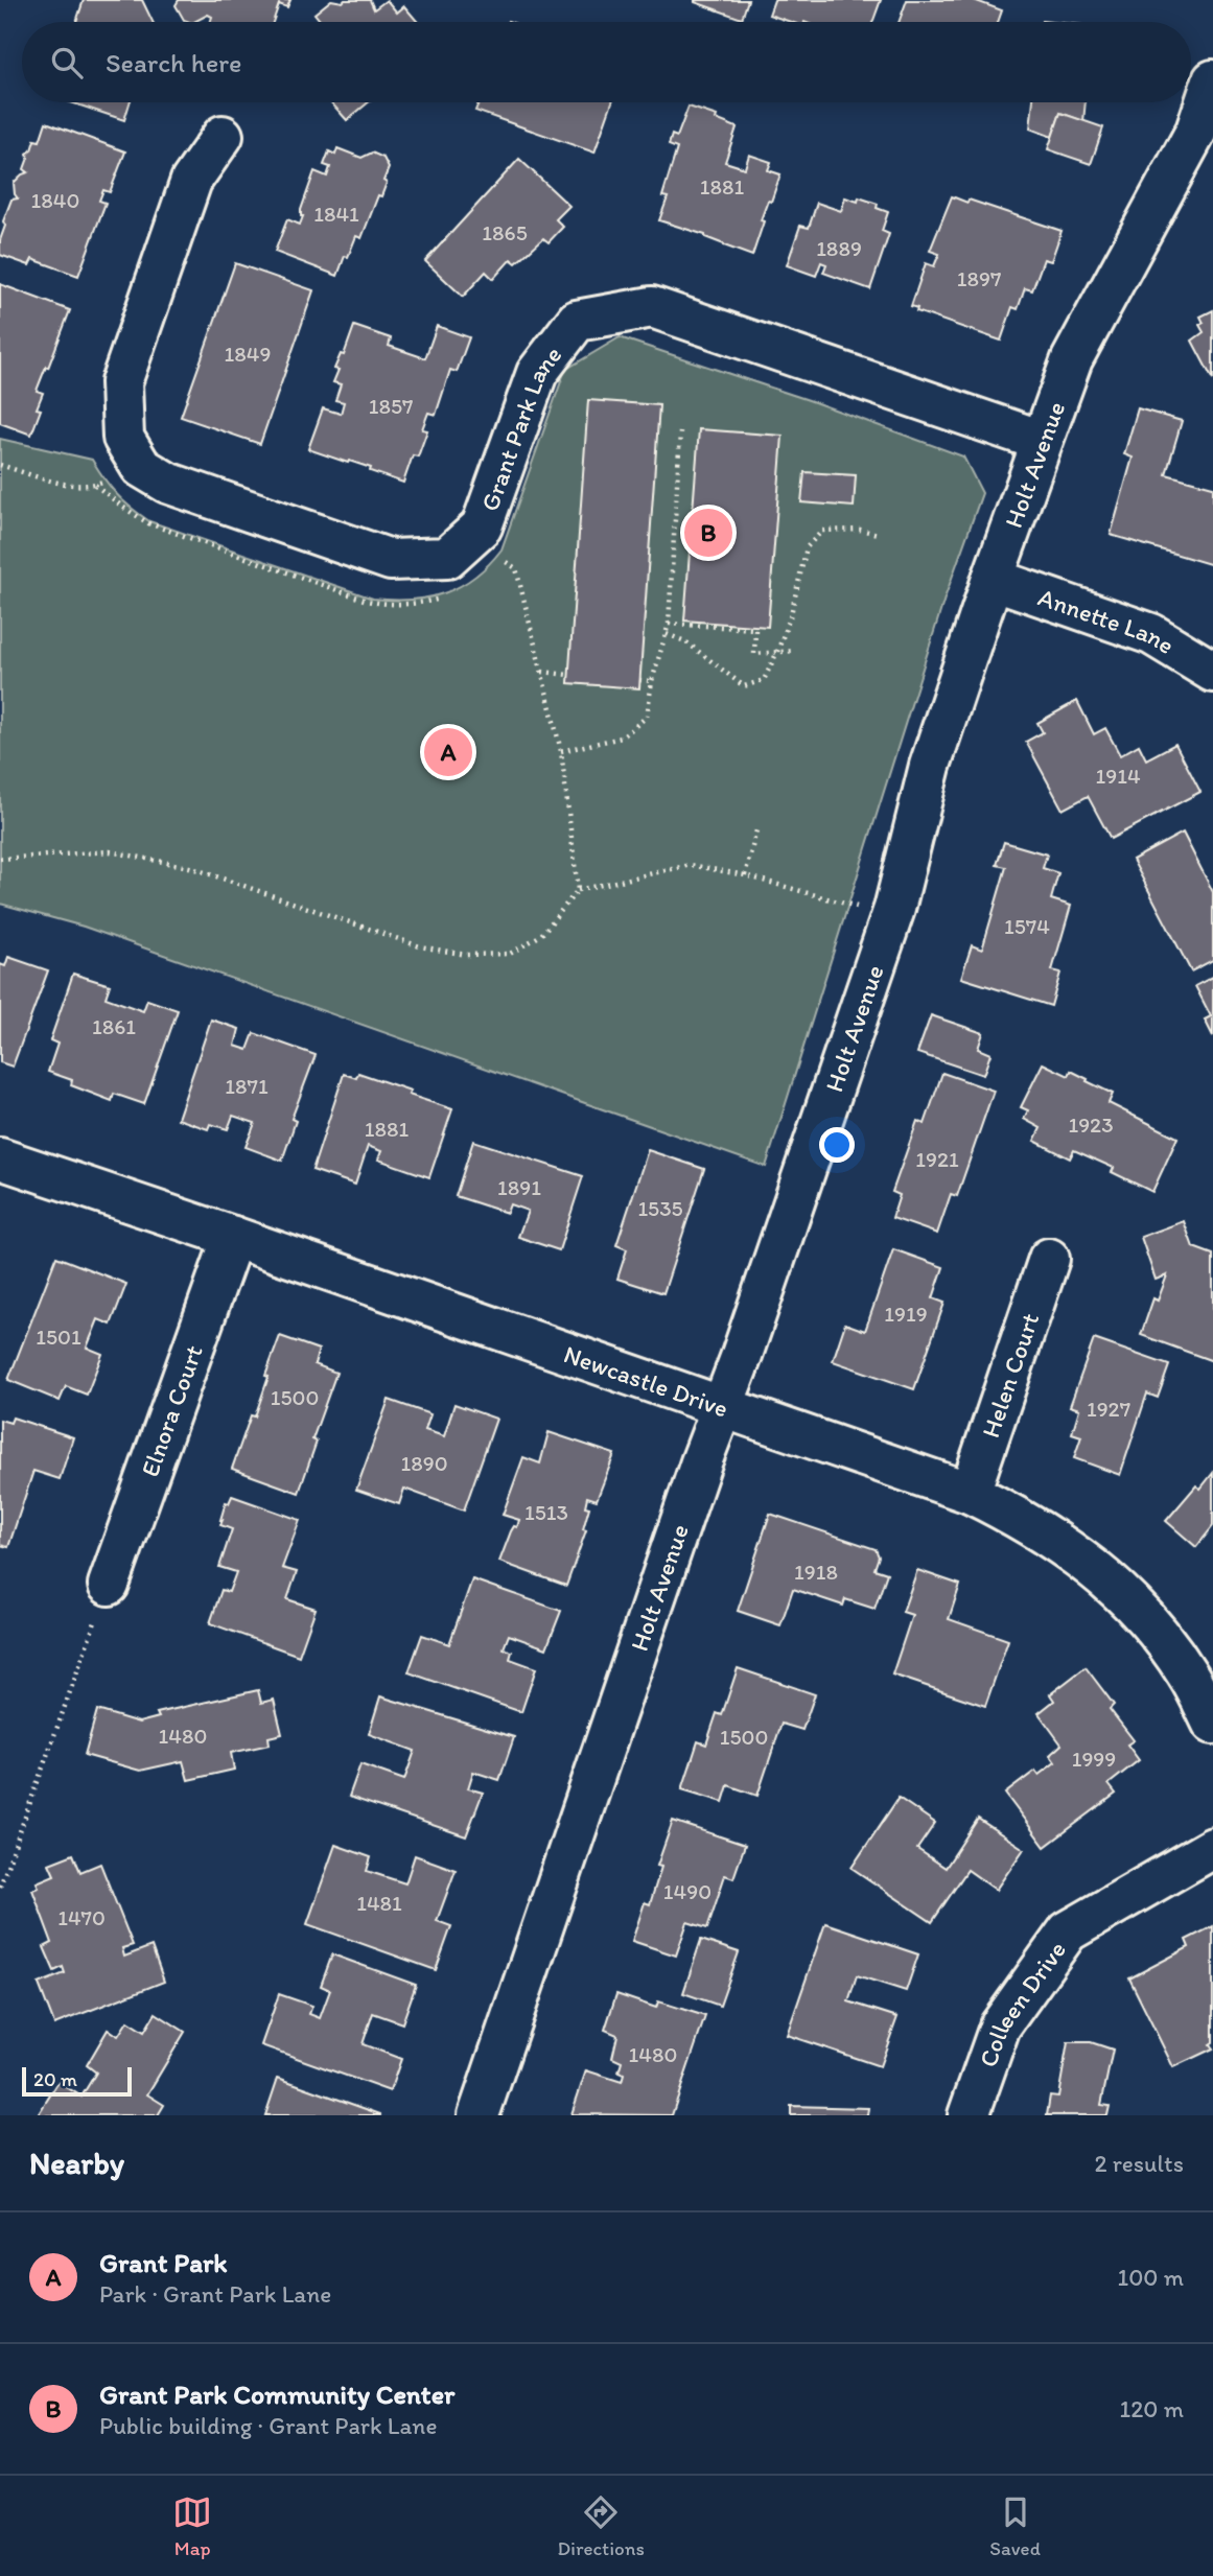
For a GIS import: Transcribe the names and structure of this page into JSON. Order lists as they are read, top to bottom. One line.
{"streets":{"street":["Grant Park Lane","Holt Avenue","Annette Lane","Helen Court","Newcastle Drive","Elnora Court","Colleen Drive"]},"crossings":[["Grant Park Lane","Holt Avenue"],["Holt Avenue","Annette Lane"],["Holt Avenue","Newcastle Drive"],["Helen Court","Newcastle Drive"],["Newcastle Drive","Elnora Court"]],"house_numbers":["1881","1840","1841","1865","1889","1897","1849","1857","1914","1574","1861","1871","1923","1881","1921","1891","1535","1919","1501","1500","1927","1890","1513","1918","1480","1500","1999","1490","1481","1470","1480"],"scale_bar":"20 m","page":{"search":"Search here","pins":["B","A"],"scale":"20 m","heading":["Nearby","2 results"],"list":[{"mark":"A","name":"Grant Park","note":"Park · Grant Park Lane","value":"100 m"},{"mark":"B","name":"Grant Park Community Center","note":"Public building · Grant Park Lane","value":"120 m"}],"nav":["Map","Directions","Saved"]}}
